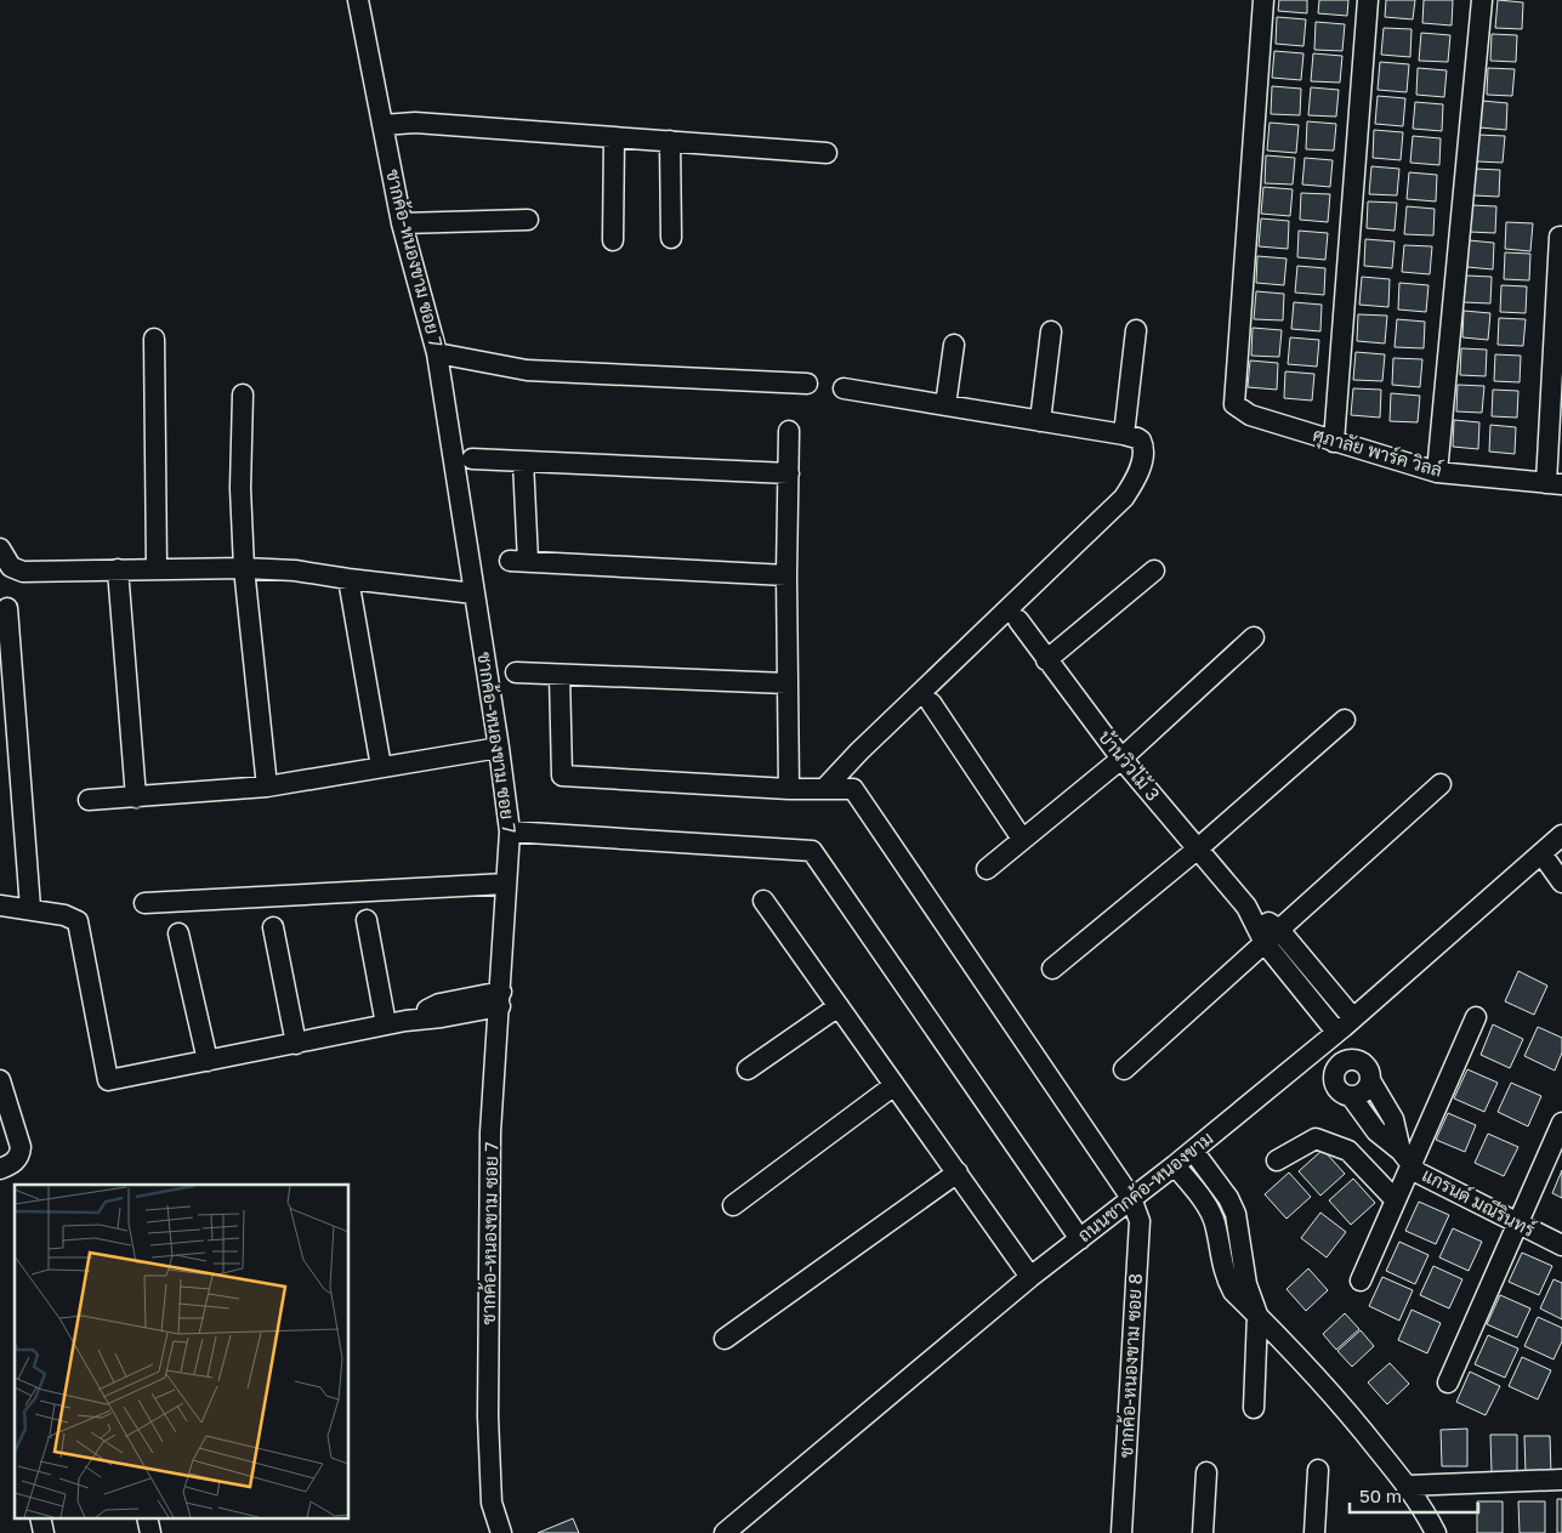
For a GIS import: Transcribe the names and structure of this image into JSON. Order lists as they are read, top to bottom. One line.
{"streets":{"street":["ชากค้อ-หนองขาม ซอย 7","ศุภาลัย พาร์ค วิลล์","บ้านวิวไม้ 3","ถนนชากค้อ-หนองขาม","แกรนด์ มณีรินทร์","ชากค้อ-หนองขาม ซอย 8"]},"crossings":[["บ้านวิวไม้ 3","ถนนชากค้อ-หนองขาม"],["ถนนชากค้อ-หนองขาม","ชากค้อ-หนองขาม ซอย 8"]],"scale_bar":"50 m"}
